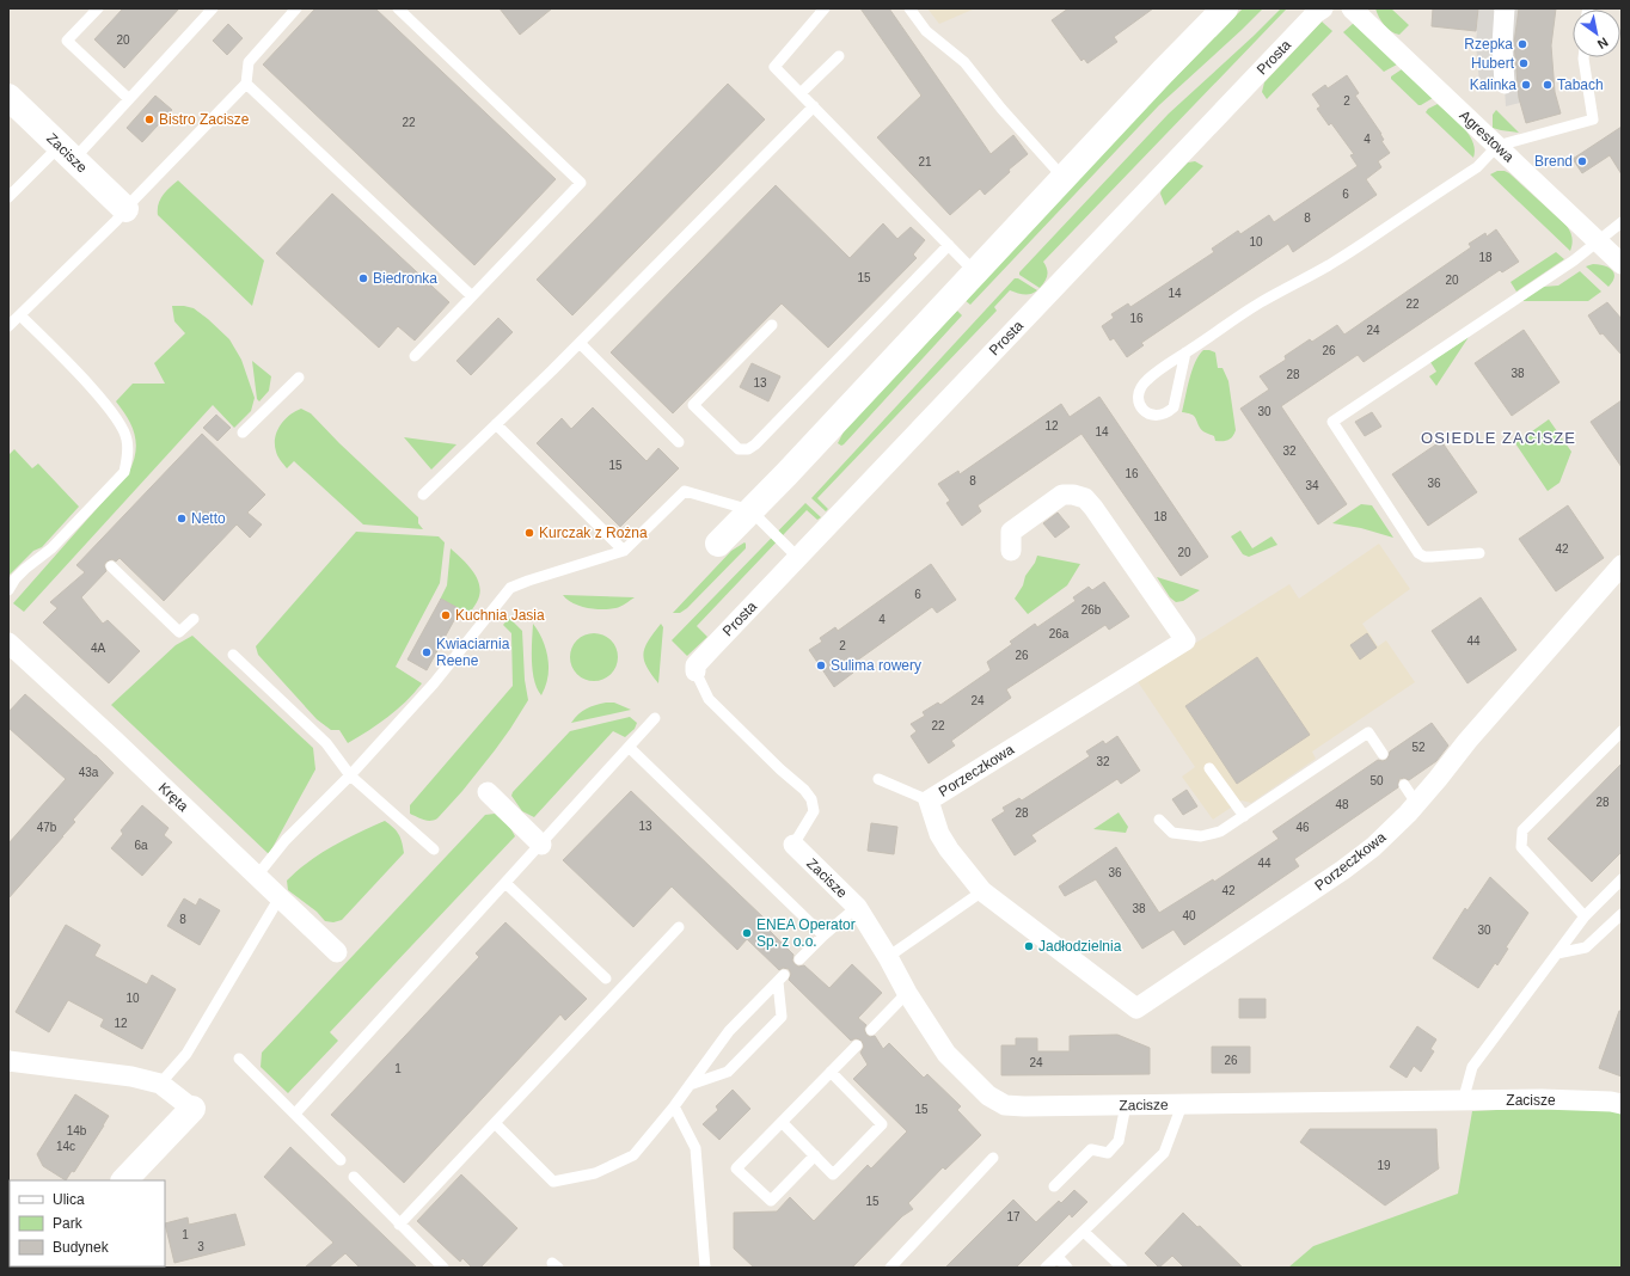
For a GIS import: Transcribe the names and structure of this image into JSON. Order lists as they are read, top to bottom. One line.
{"streets":{"street":["Prosta","Agrestowa","Zacisze","Porzeczkowa","Kręta"]},"districts":["OSIEDLE ZACISZE"],"places":["Rzepka","Hubert","Kalinka","Tabach","Bistro Zacisze","Brend","Biedronka","Netto","Kurczak z Rożna","Kuchnia Jasia","Kwiaciarnia Reene","Sulima rowery","ENEA Operator Sp. z o.o.","Jadłodzielnia"],"house_numbers":["20","2","22","4","21","6","8","10","18","15","20","14","22","16","24","26","38","28","13","30","12","14","32","15","16","8","36","34","18","42","20","6","26b","4","26a","44","2","4A","26","24","22","52","32","43a","50","28","48","28","13","47b","46","6a","44","36","42","38","40","8","30","10","12","26","24","1","15","14b","14c","19","15","17","1","3"],"legend":["Ulica","Park","Budynek"],"north":"bottom right"}
